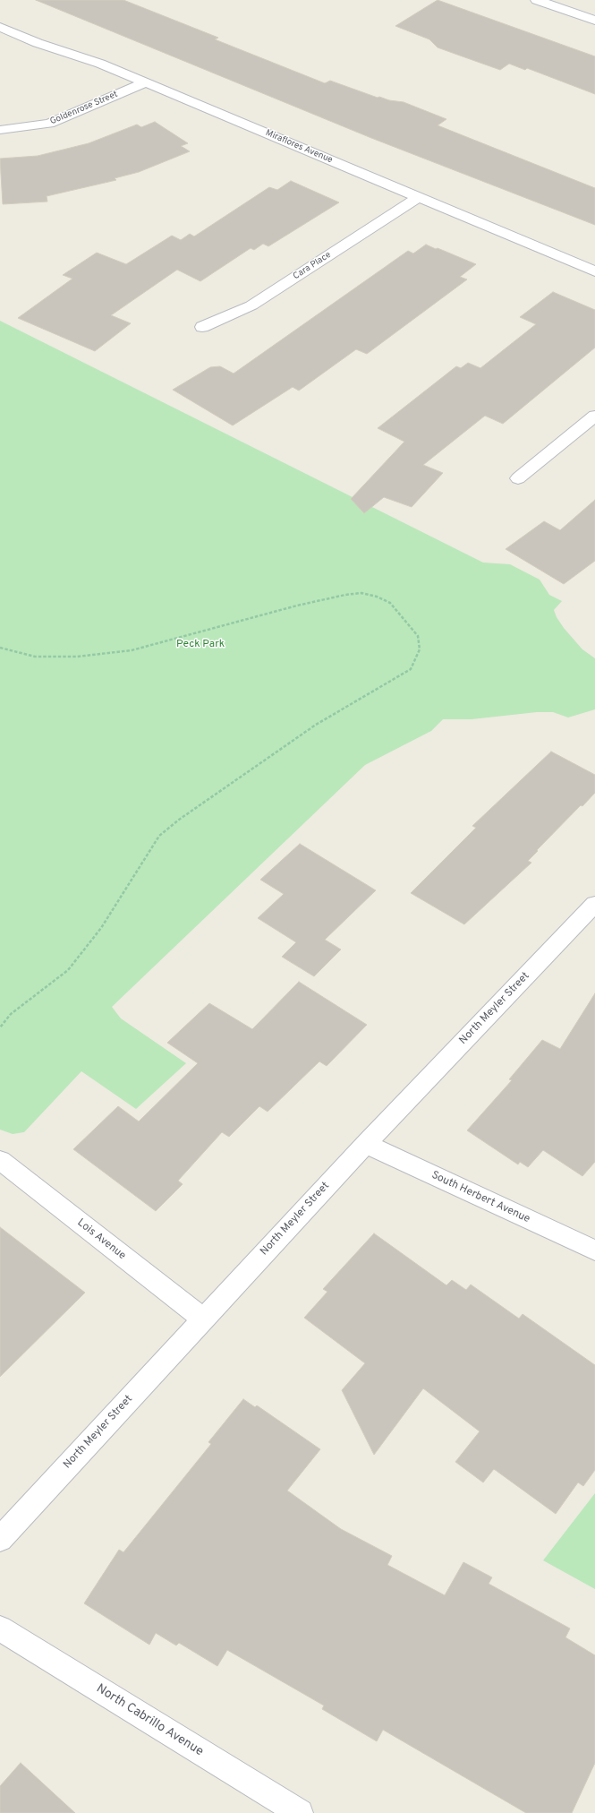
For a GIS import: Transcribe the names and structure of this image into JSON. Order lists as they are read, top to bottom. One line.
{"streets":{"street":["Goldenrose Street","Miraflores Avenue","Cara Place","North Meyler Street","South Herbert Avenue","Lois Avenue","North Cabrillo Avenue"]},"crossings":[["Goldenrose Street","Miraflores Avenue"],["Miraflores Avenue","Cara Place"],["North Meyler Street","South Herbert Avenue"],["North Meyler Street","Lois Avenue"]],"parks":["Peck Park"]}
